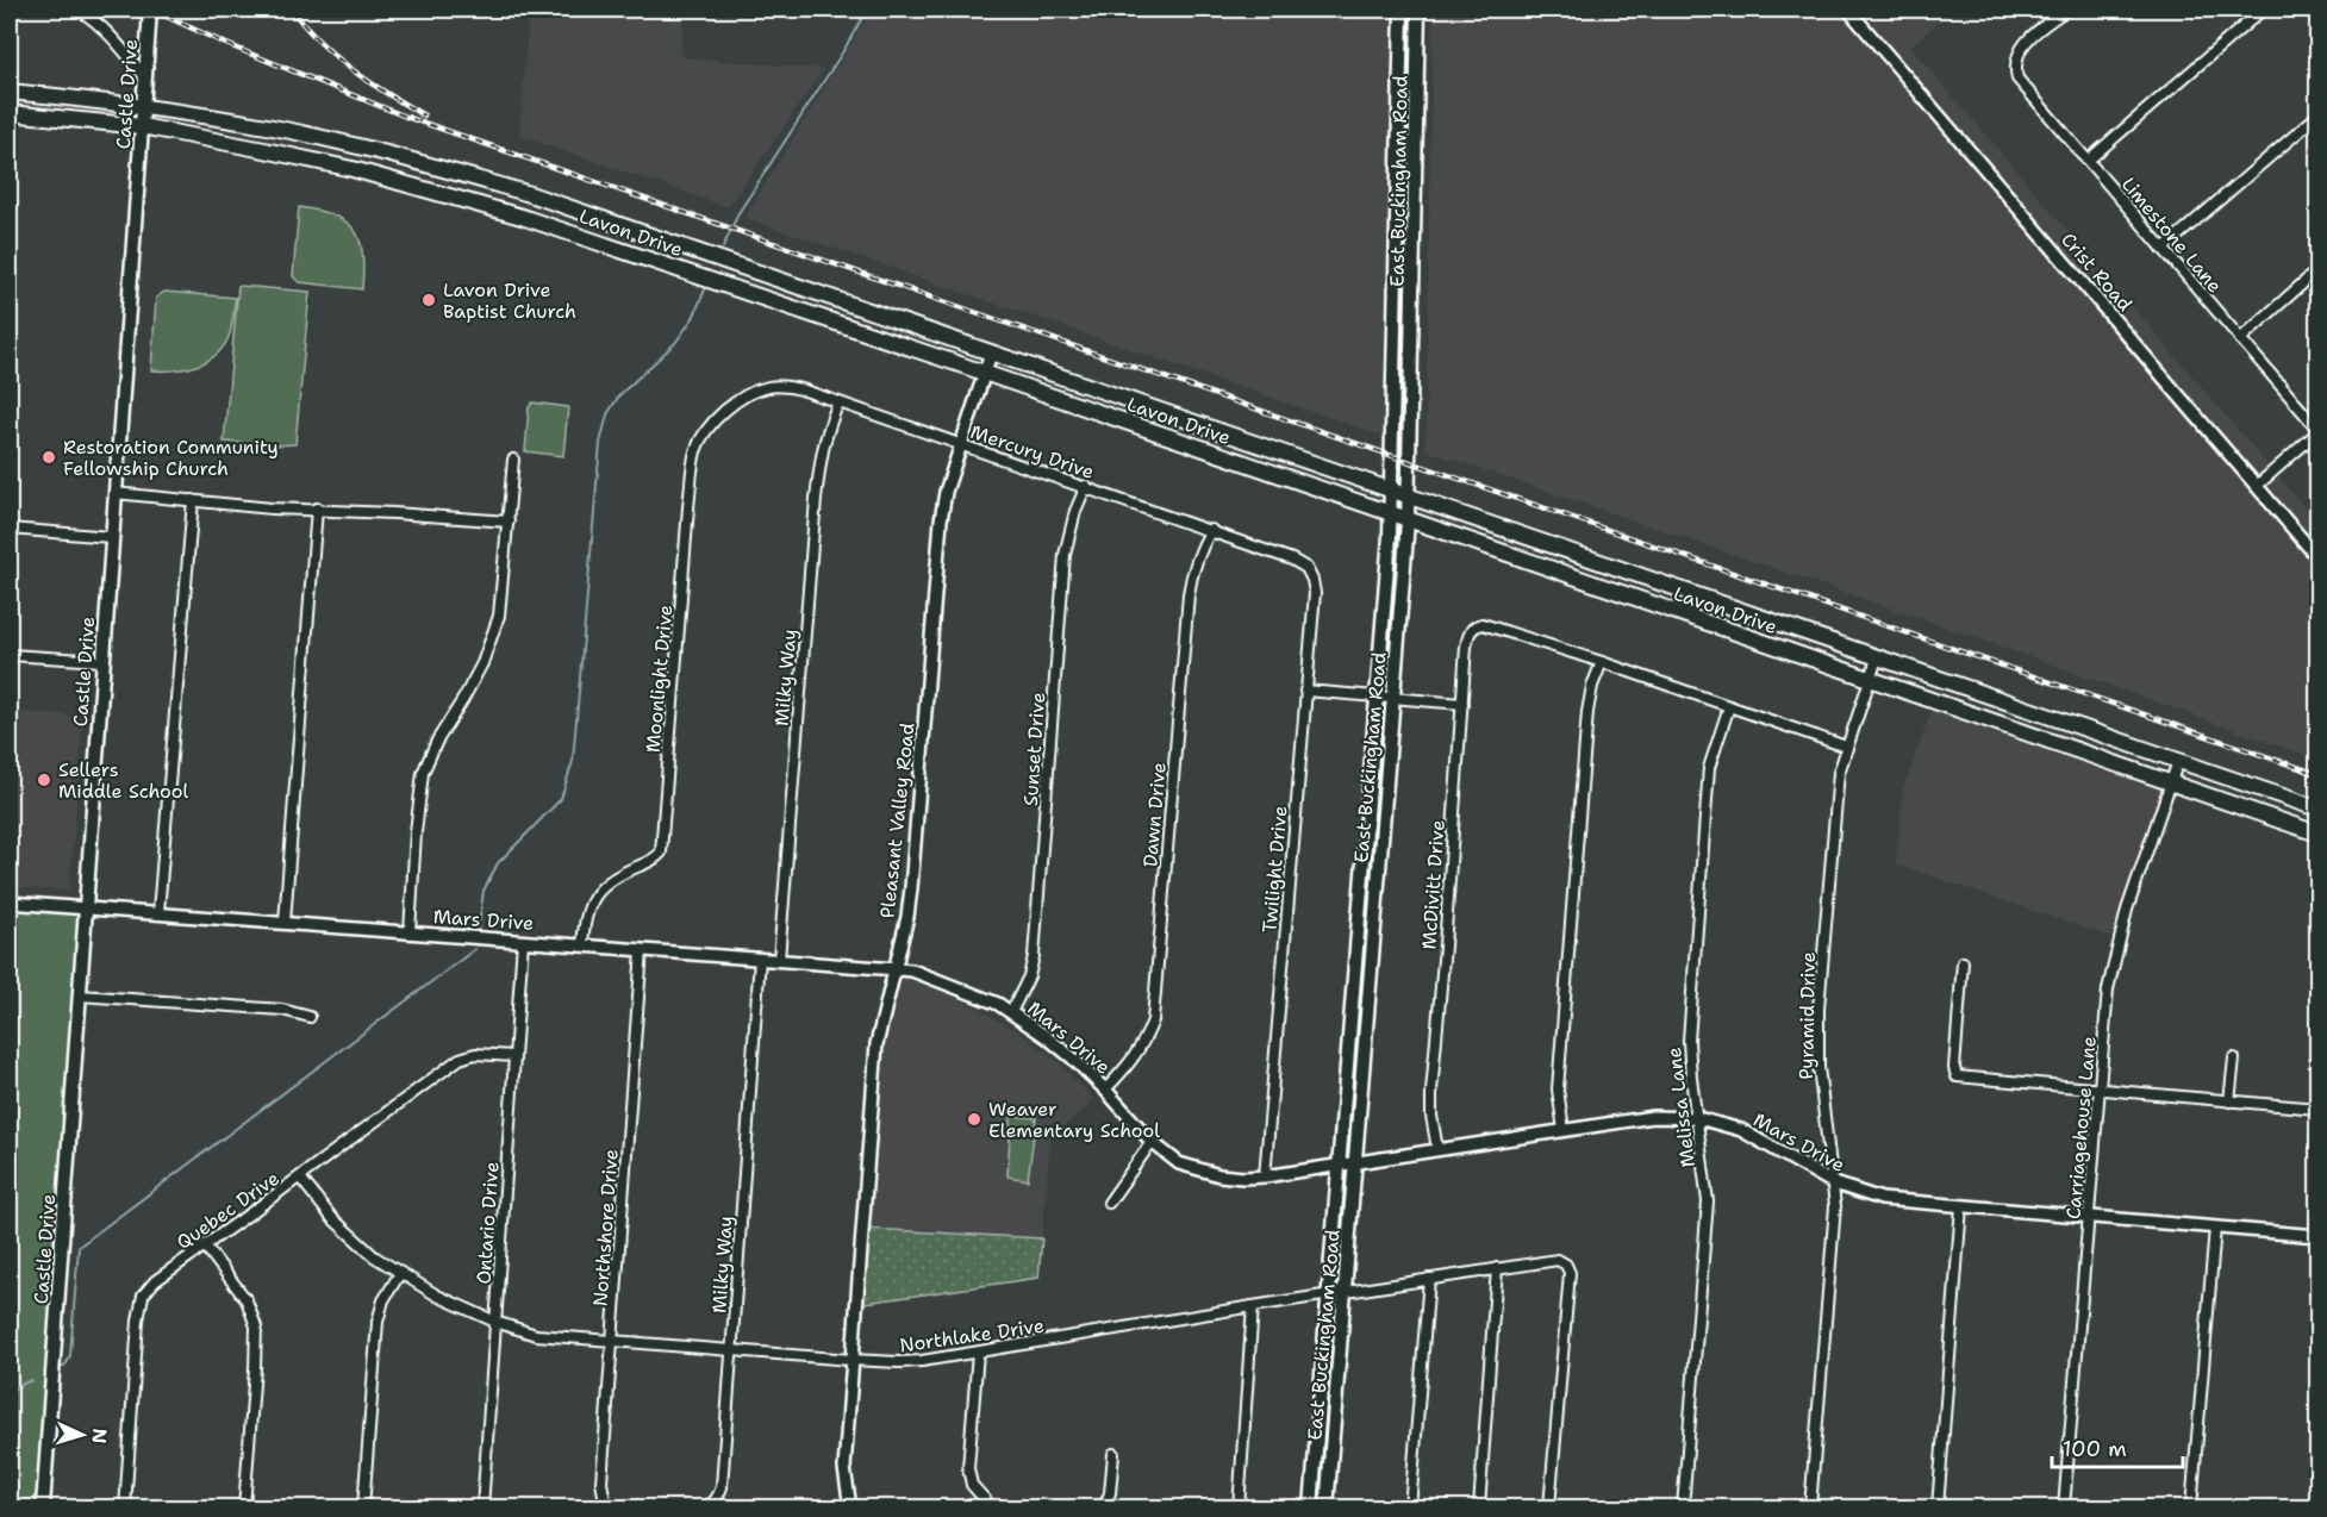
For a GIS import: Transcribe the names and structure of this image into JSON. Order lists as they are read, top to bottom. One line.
{"streets":{"main road":["Castle Drive","East Buckingham Road","Lavon Drive"],"street":["Limestone Lane","Crist Road","Mercury Drive","Milky Way","Moonlight Drive","Sunset Drive","Dawn Drive","Pleasant Valley Road","Twilight Drive","McDivitt Drive","Mars Drive","Pyramid Drive","Melissa Lane","Carriagehouse Lane","Quebec Drive","Ontario Drive","Northshore Drive","Northlake Drive"]},"crossings":[["Castle Drive","Lavon Drive"],["Castle Drive","Mars Drive"],["East Buckingham Road","Lavon Drive"],["East Buckingham Road","Mars Drive"],["East Buckingham Road","Northlake Drive"],["Lavon Drive","Pleasant Valley Road"],["Lavon Drive","Pyramid Drive"],["Lavon Drive","Carriagehouse Lane"],["Mercury Drive","Milky Way"],["Mercury Drive","Moonlight Drive"],["Mercury Drive","Sunset Drive"],["Mercury Drive","Dawn Drive"],["Mercury Drive","Pleasant Valley Road"],["Mercury Drive","Twilight Drive"],["Milky Way","Mars Drive"],["Milky Way","Northlake Drive"],["Moonlight Drive","Mars Drive"],["Sunset Drive","Mars Drive"],["Dawn Drive","Mars Drive"],["Pleasant Valley Road","Mars Drive"],["Pleasant Valley Road","Northlake Drive"],["Twilight Drive","Mars Drive"],["McDivitt Drive","Mars Drive"],["Mars Drive","Pyramid Drive"],["Mars Drive","Melissa Lane"],["Mars Drive","Carriagehouse Lane"],["Mars Drive","Ontario Drive"],["Mars Drive","Northshore Drive"],["Quebec Drive","Ontario Drive"],["Quebec Drive","Northlake Drive"],["Ontario Drive","Northlake Drive"],["Northshore Drive","Northlake Drive"]],"places":["Lavon Drive Baptist Church","Restoration Community Fellowship Church","Sellers Middle School","Weaver Elementary School"],"scale_bar":"100 m","north":"right"}
